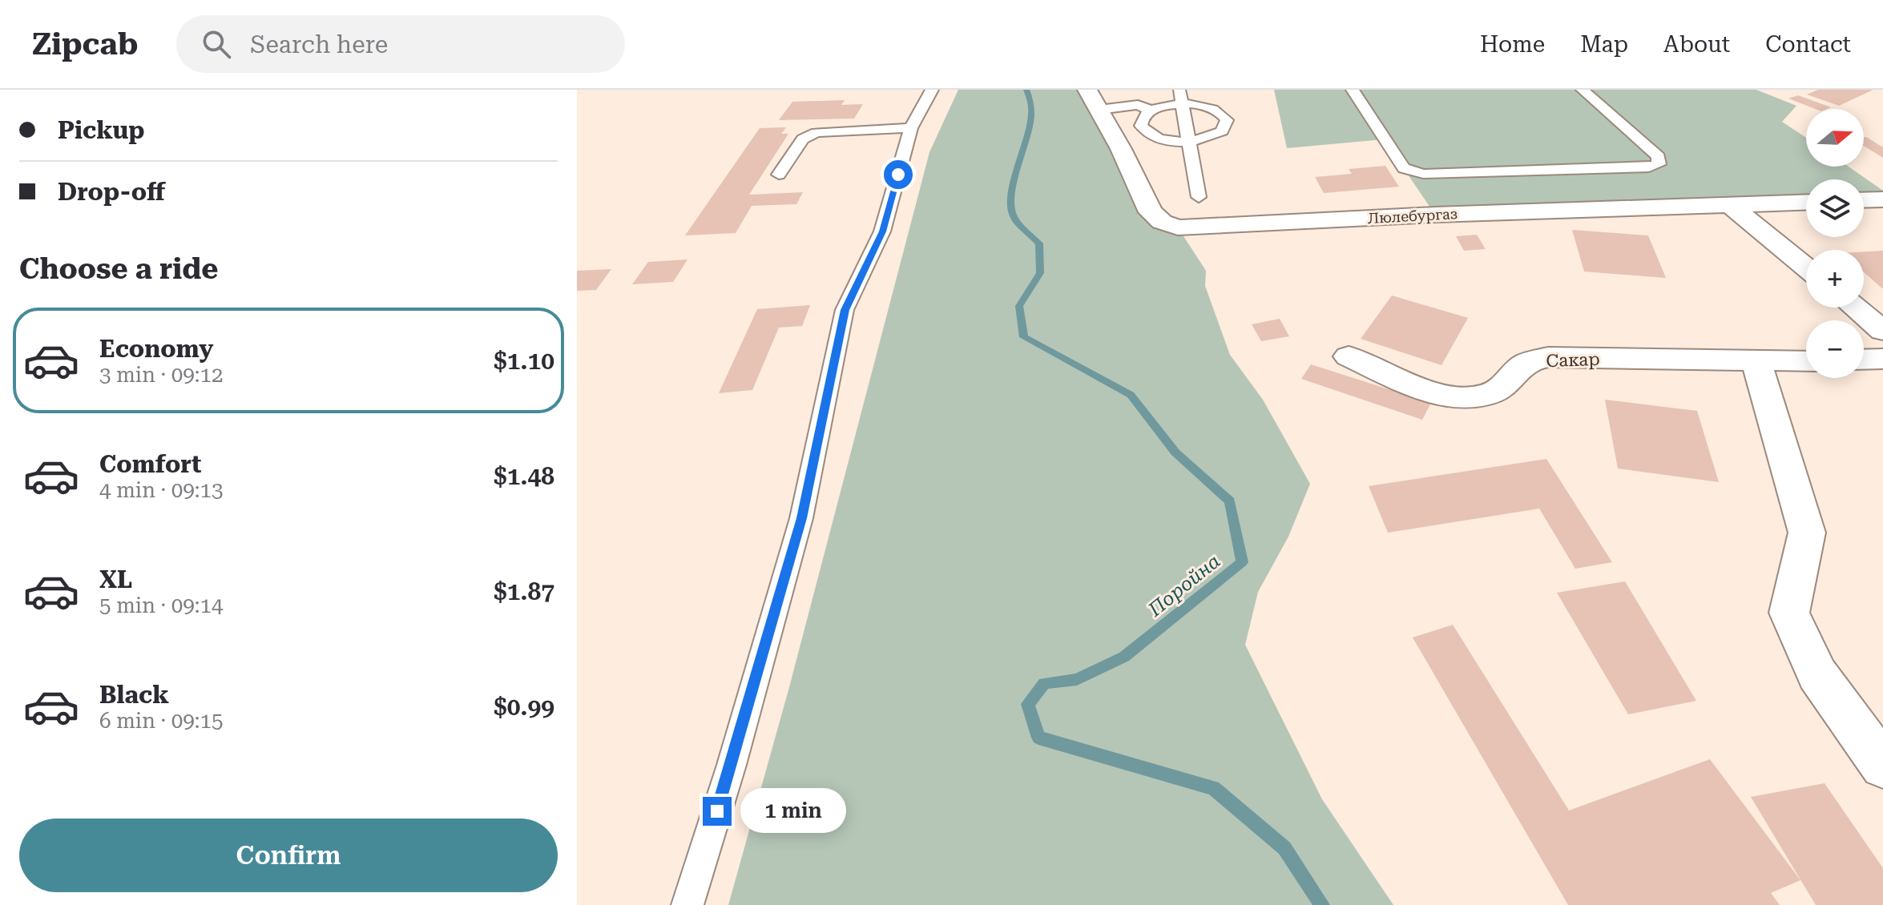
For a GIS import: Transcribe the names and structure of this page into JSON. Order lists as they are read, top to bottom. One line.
{"streets":{"street":["Люлебургаз","Сакар"]},"water":["Поройна"],"north":"right","page":{"header":"Zipcab","search":"Search here","nav":["Home","Map","About","Contact"],"banner":["Pickup","Drop-off"],"map_buttons":["+","−"],"heading":"Choose a ride","list":[{"name":"Economy","note":"3 min · 09:12","value":"$1.10"},{"name":"Comfort","note":"4 min · 09:13","value":"$1.48"},{"name":"XL","note":"5 min · 09:14","value":"$1.87"},{"name":"Black","note":"6 min · 09:15","value":"$0.99"}],"bubble":"1 min","buttons":"Confirm"}}
